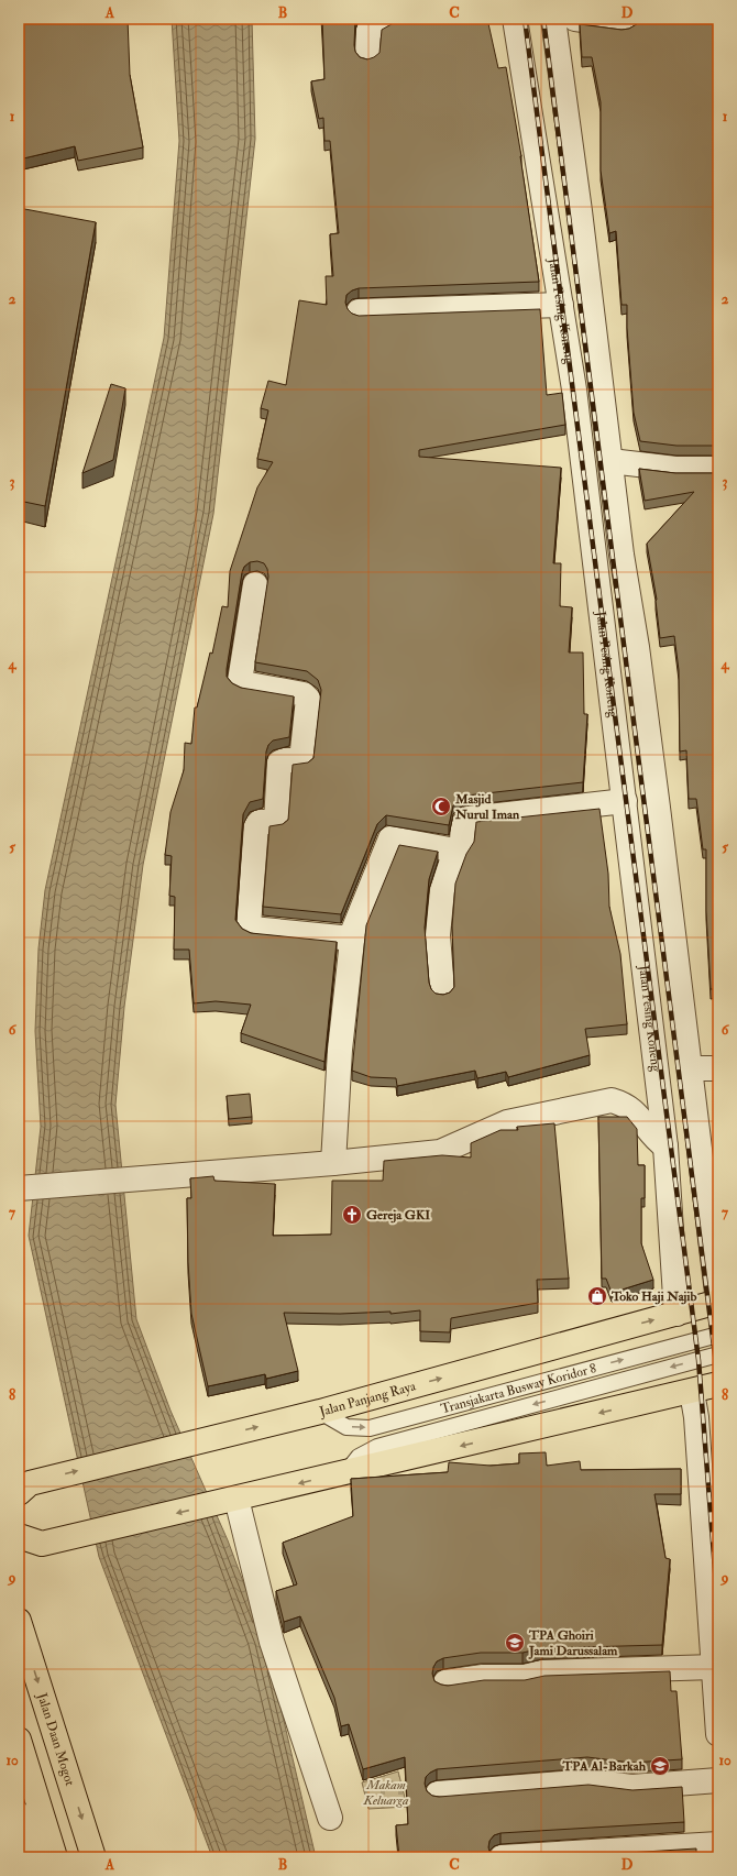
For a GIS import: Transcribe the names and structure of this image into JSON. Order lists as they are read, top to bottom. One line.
{"streets":{"main road":["Jalan Panjang Raya","Jalan Daan Mogot"],"street":["Jalan Pesing Koneng"],"lane":["Transjakarta Busway Koridor 8"]},"crossings":[["Jalan Pesing Koneng","Jalan Panjang Raya"],["Transjakarta Busway Koridor 8","Jalan Panjang Raya"]],"parks":["Makam Keluarga"],"places":{"mosque":["Masjid Nurul Iman"],"church":["Gereja GKI"],"shop":["Toko Haji Najib"],"school or university":["TPA Ghoiri Jami Darussalam","TPA Al-Barkah"]},"grid":{"columns":["A","B","C","D"],"rows":["1","2","3","4","5","6","7","8","9","10"]}}
